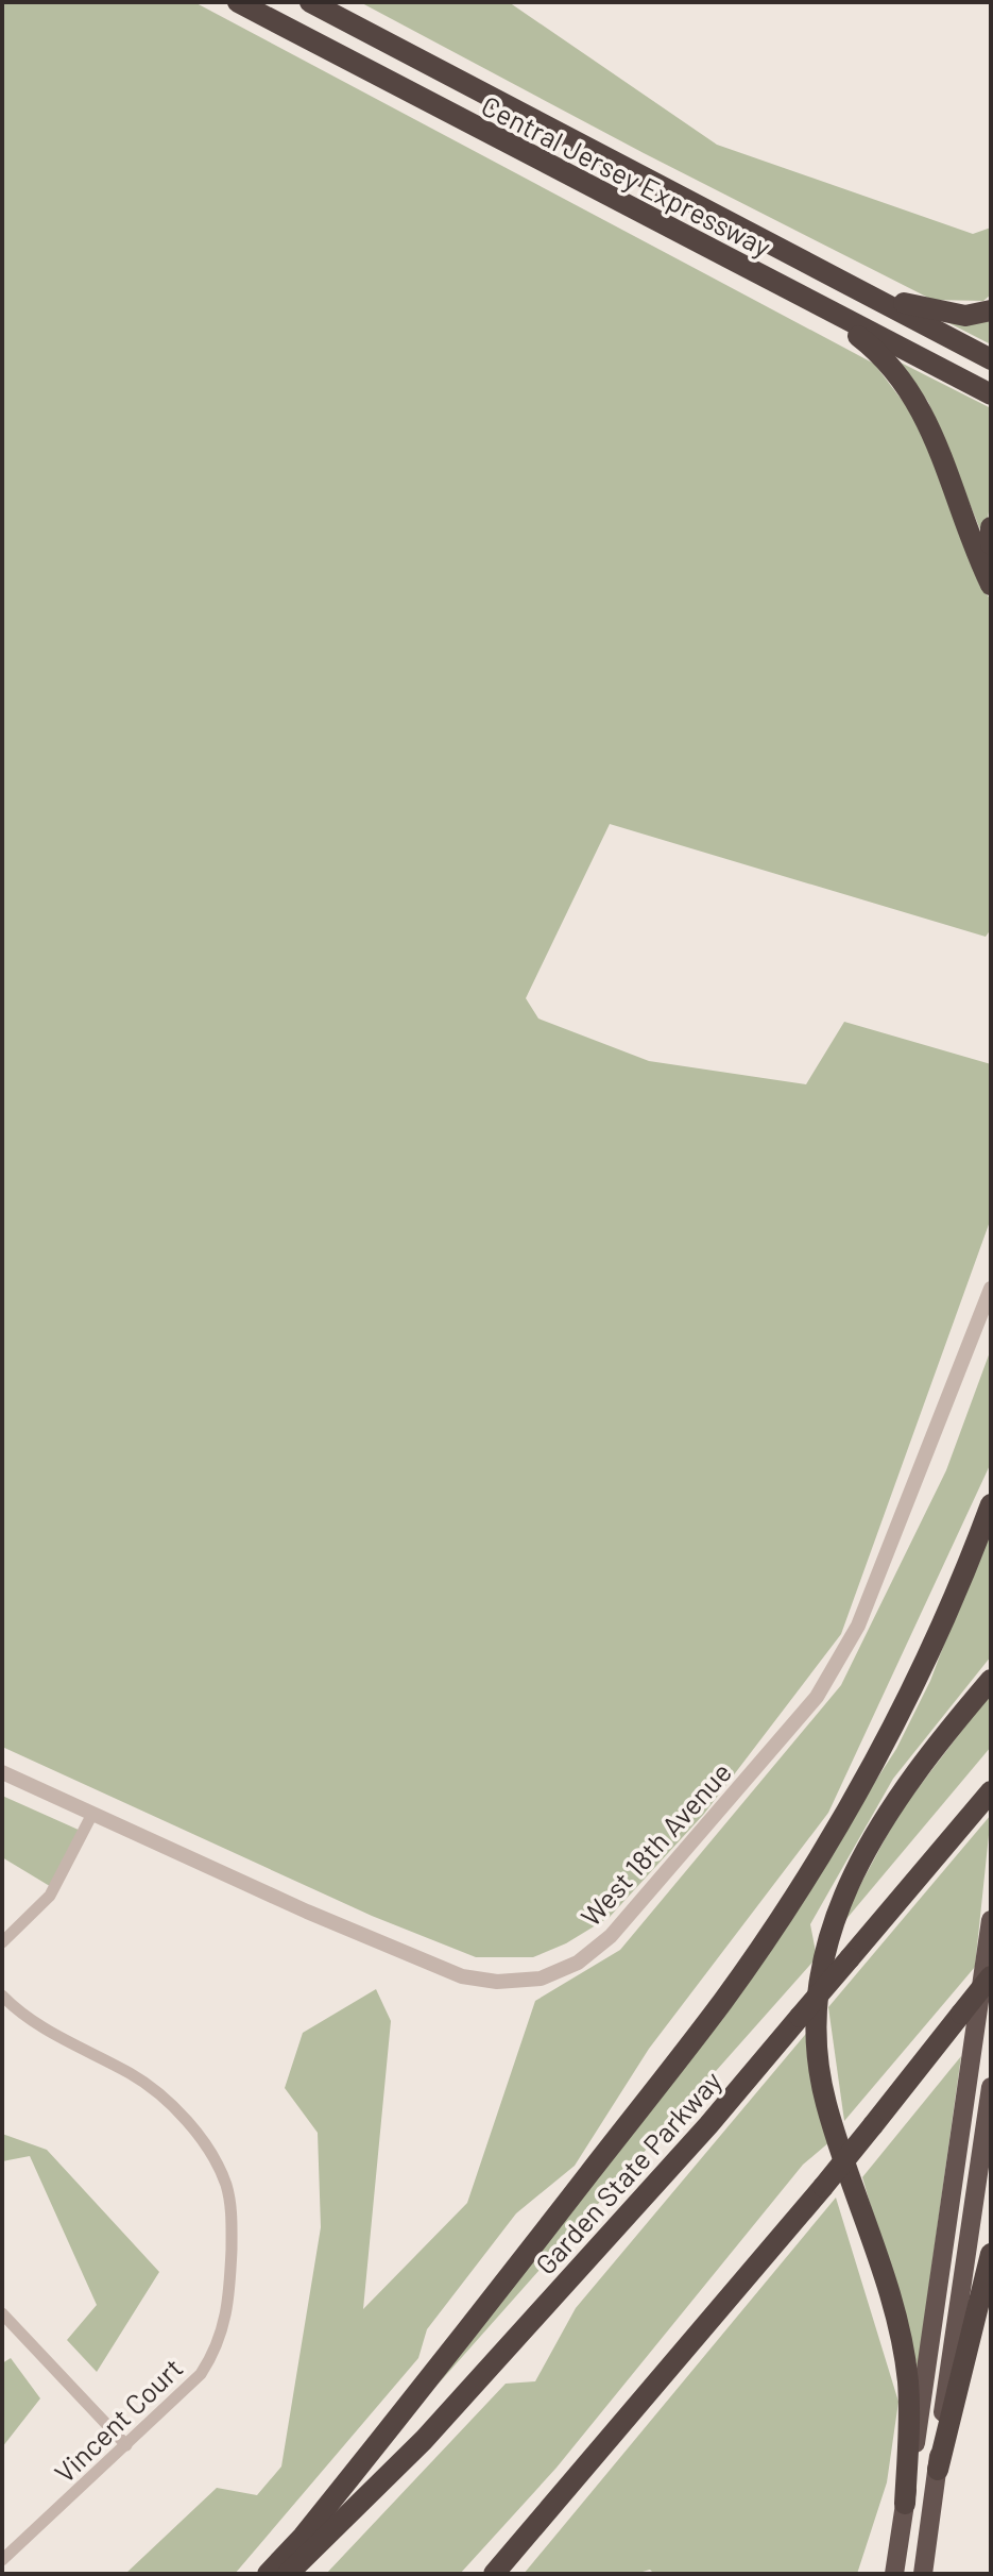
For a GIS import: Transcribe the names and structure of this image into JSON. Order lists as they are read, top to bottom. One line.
{"streets":{"highway":["Central Jersey Expressway","Garden State Parkway"],"street":["West 18th Avenue","Vincent Court"]}}
